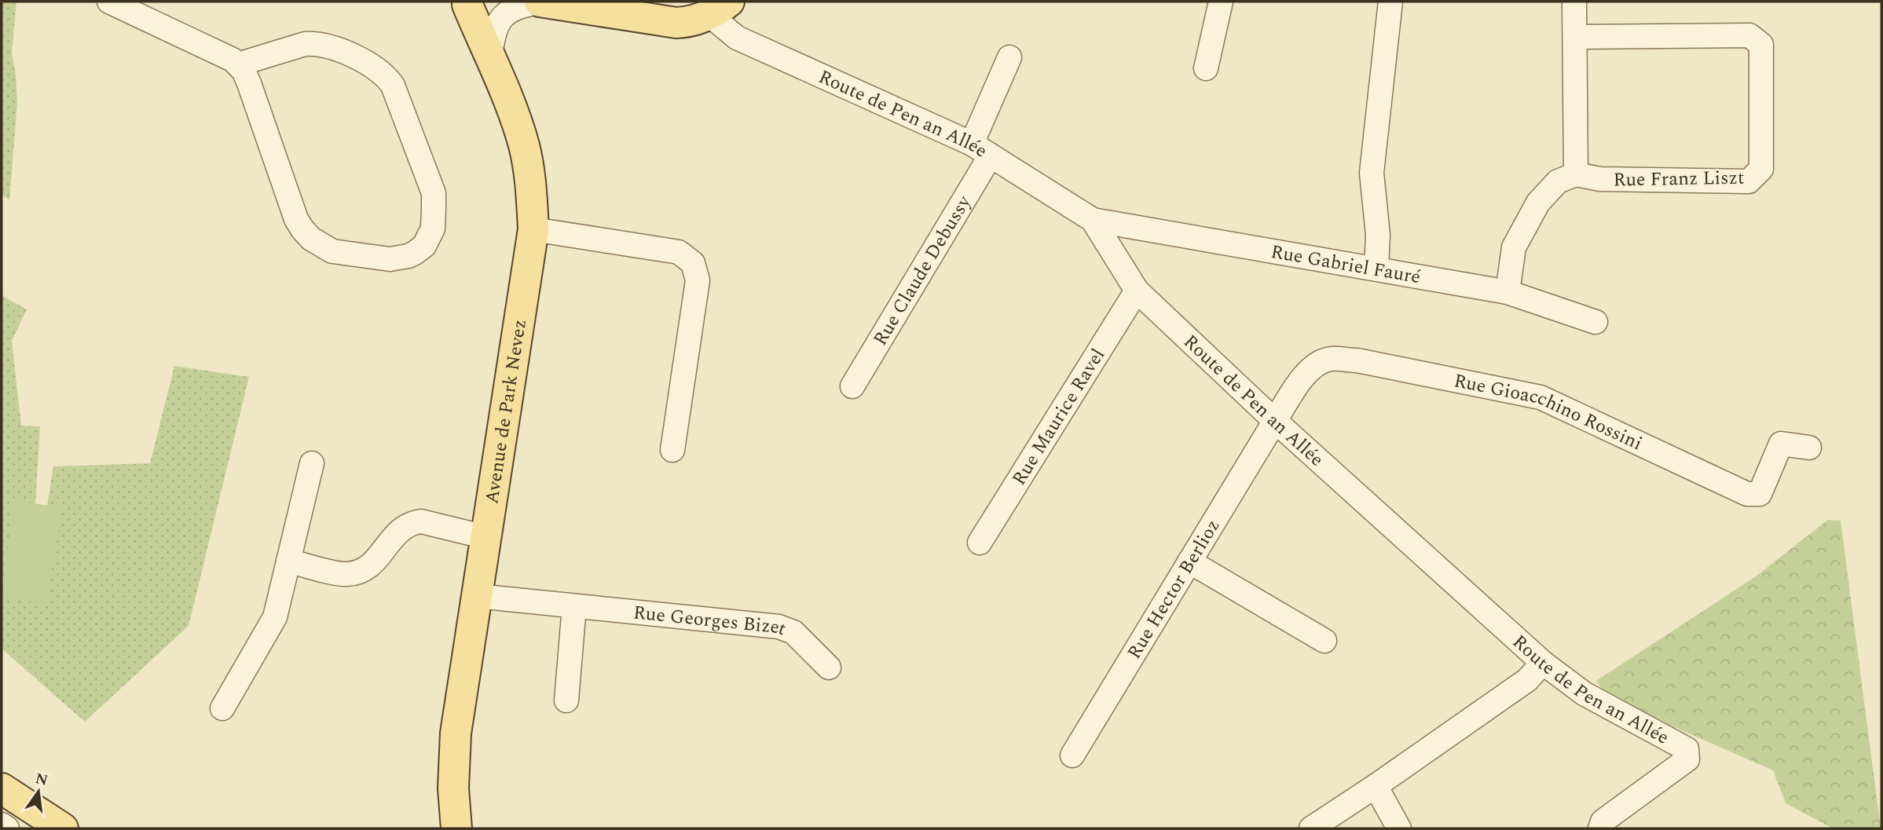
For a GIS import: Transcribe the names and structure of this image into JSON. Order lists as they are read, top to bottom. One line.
{"streets":{"main road":["Avenue de Park Nevez"],"street":["Route de Pen an Allée","Rue Franz Liszt","Rue Gabriel Fauré","Rue Claude Debussy","Rue Gioacchino Rossini","Rue Maurice Ravel","Rue Hector Berlioz","Rue Georges Bizet"]},"crossings":[["Route de Pen an Allée","Rue Gabriel Fauré"],["Route de Pen an Allée","Rue Claude Debussy"],["Route de Pen an Allée","Rue Gioacchino Rossini"],["Route de Pen an Allée","Rue Maurice Ravel"],["Route de Pen an Allée","Rue Hector Berlioz"],["Avenue de Park Nevez","Rue Georges Bizet"],["Rue Gioacchino Rossini","Rue Hector Berlioz"]],"north":"top"}
